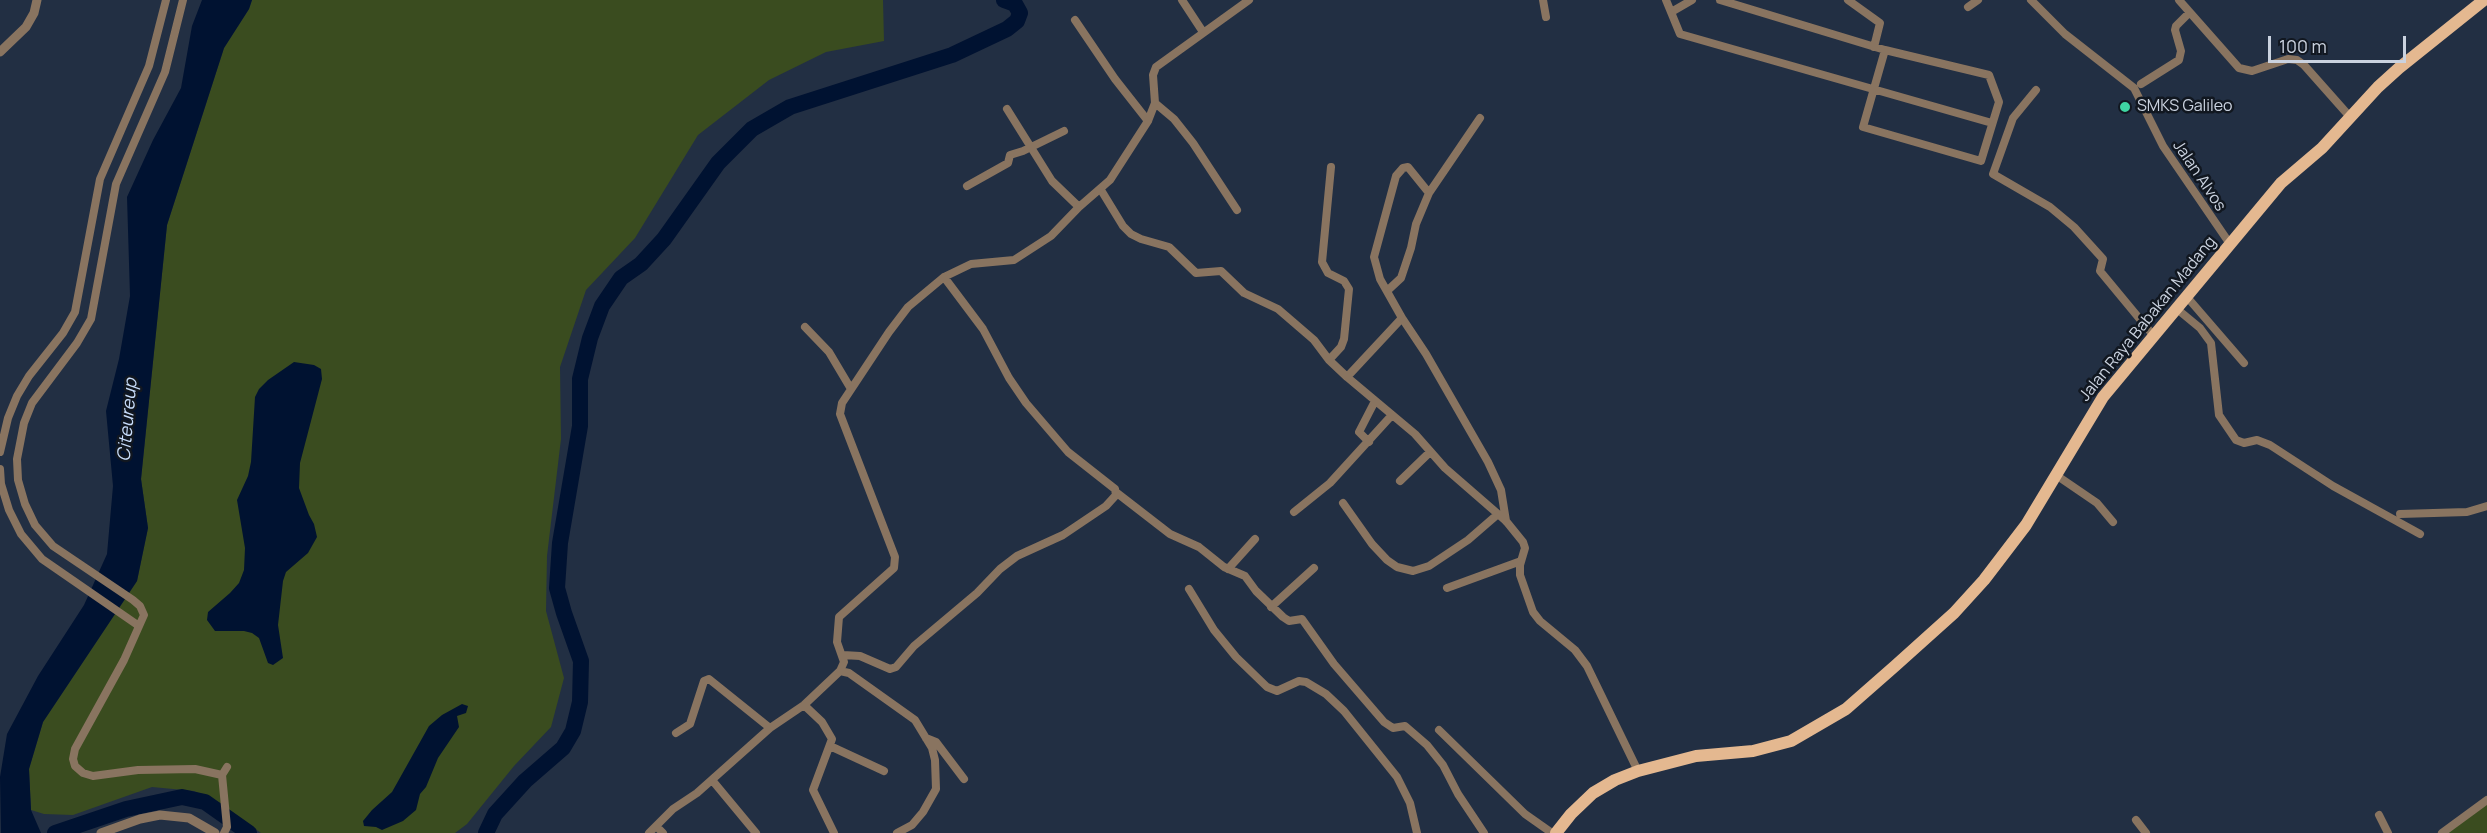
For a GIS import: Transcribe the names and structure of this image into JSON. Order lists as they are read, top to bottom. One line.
{"streets":{"main road":["Jalan Raya Babakan Madang"],"street":["Jalan Alvos"]},"crossings":[["Jalan Alvos","Jalan Raya Babakan Madang"]],"water":["Citeureup"],"places":["SMKS Galileo"],"scale_bar":"100 m"}
